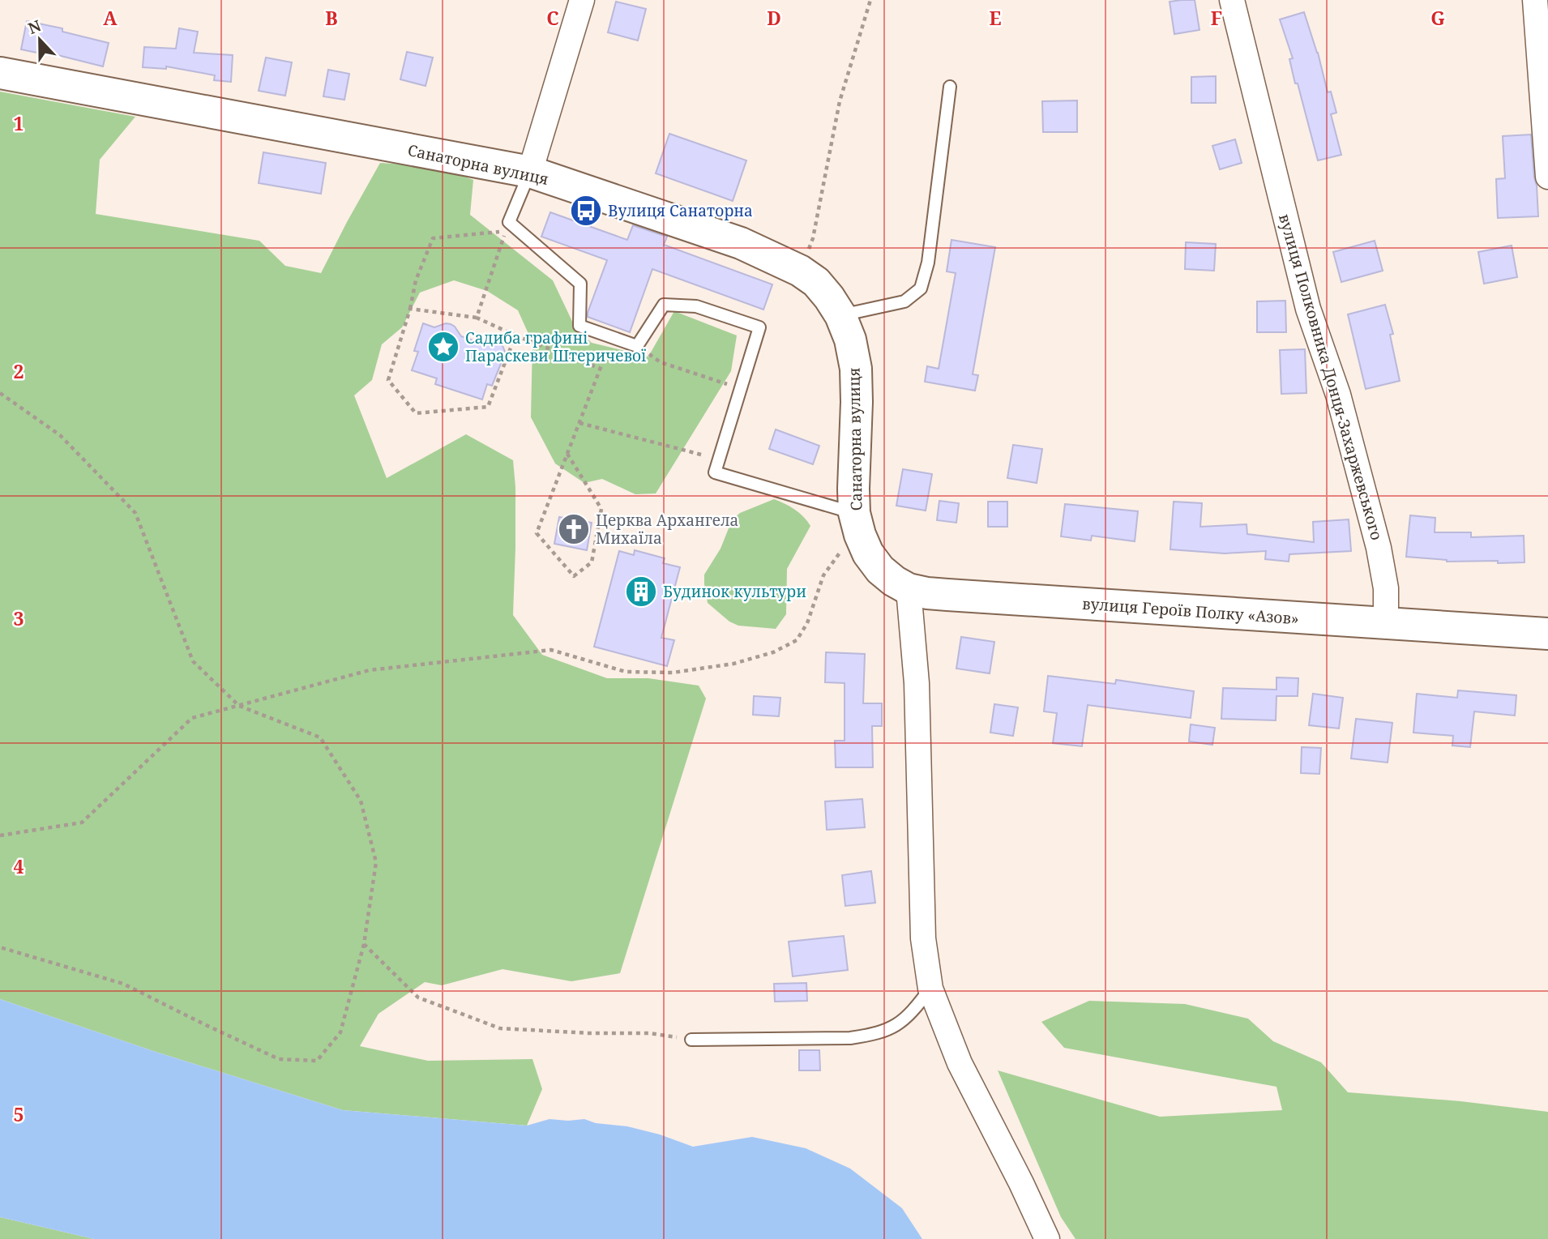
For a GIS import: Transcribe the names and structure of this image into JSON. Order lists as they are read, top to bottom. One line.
{"streets":{"main road":["Санаторна вулиця","вулиця Героїв Полку «Азов»"],"street":["вулиця Полковника Донця-Захаржевського"]},"crossings":[["Санаторна вулиця","вулиця Героїв Полку «Азов»"],["вулиця Полковника Донця-Захаржевського","вулиця Героїв Полку «Азов»"]],"places":{"bus stop":["Вулиця Санаторна"],"place":["Садиба графині Параскеви Штеричевої"],"church":["Церква Архангела Михаїла"],"building":["Будинок культури"]},"north":"top","grid":{"columns":["A","B","C","D","E","F","G"],"rows":["1","2","3","4","5"]}}
